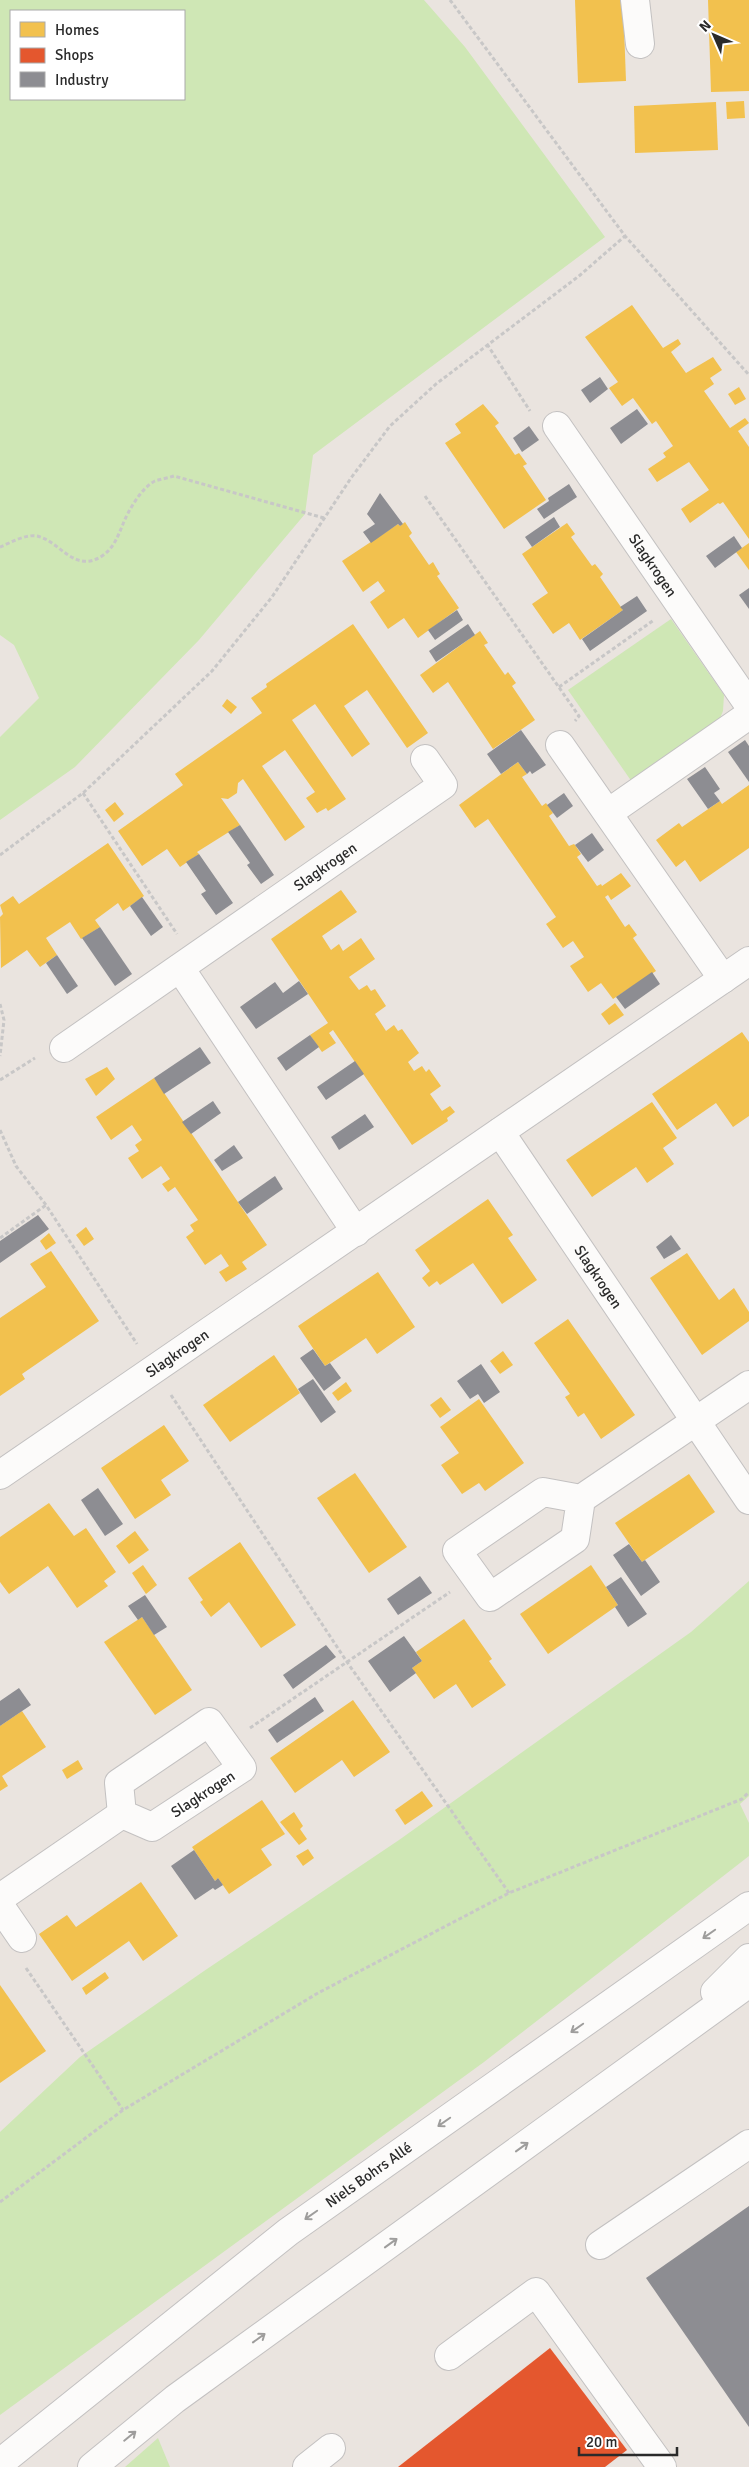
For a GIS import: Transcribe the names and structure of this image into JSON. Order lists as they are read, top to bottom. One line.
{"streets":{"street":["Slagkrogen","Niels Bohrs Allé"]},"legend":["Homes","Shops","Industry"],"scale_bar":"20 m","north":"top left"}
